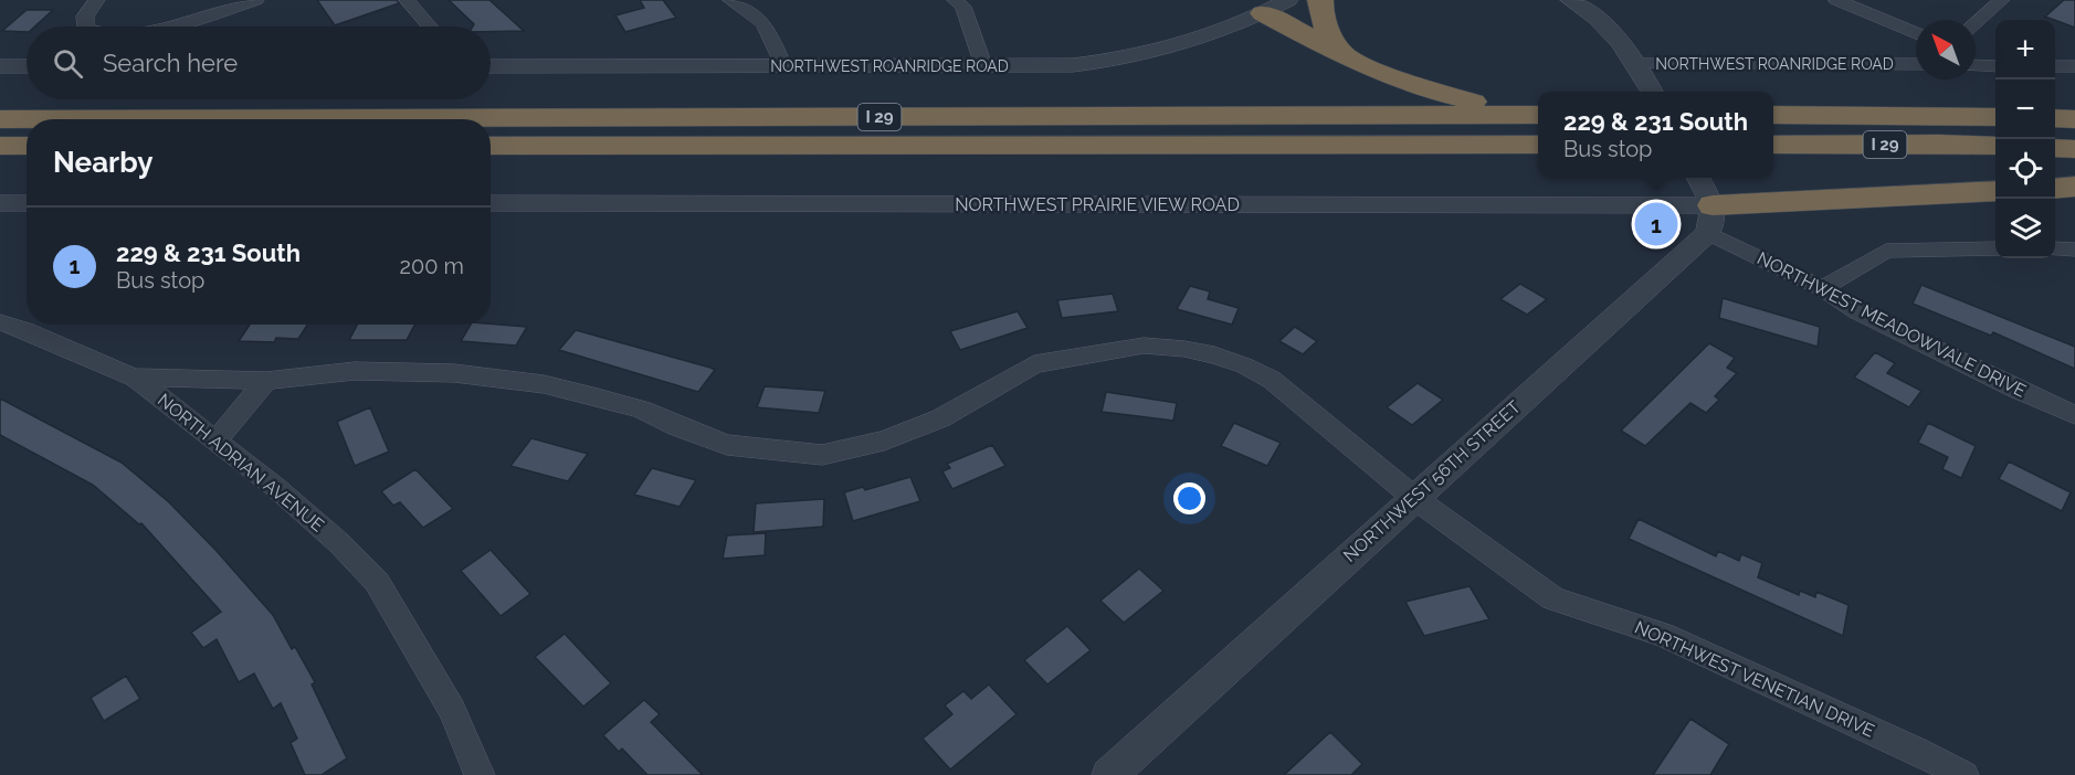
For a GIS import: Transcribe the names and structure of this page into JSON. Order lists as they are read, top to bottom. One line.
{"streets":{"highway":["I 29"],"street":["NORTHWEST ROANRIDGE ROAD","NORTHWEST PRAIRIE VIEW ROAD","NORTHWEST MEADOWVALE DRIVE","NORTH ADRIAN AVENUE","NORTHWEST 56TH STREET","NORTHWEST VENETIAN DRIVE"]},"crossings":[["NORTHWEST PRAIRIE VIEW ROAD","NORTHWEST MEADOWVALE DRIVE"],["NORTHWEST PRAIRIE VIEW ROAD","NORTHWEST 56TH STREET"],["NORTHWEST MEADOWVALE DRIVE","NORTHWEST 56TH STREET"],["NORTH ADRIAN AVENUE","NORTHWEST VENETIAN DRIVE"],["NORTHWEST 56TH STREET","NORTHWEST VENETIAN DRIVE"]],"north":"top left","page":{"map_buttons":["+","−"],"search":"Search here","popup":["229 & 231 South","Bus stop"],"heading":"Nearby","pins":"1","list":[{"mark":"1","name":"229 & 231 South","note":"Bus stop","value":"200 m"}]}}
